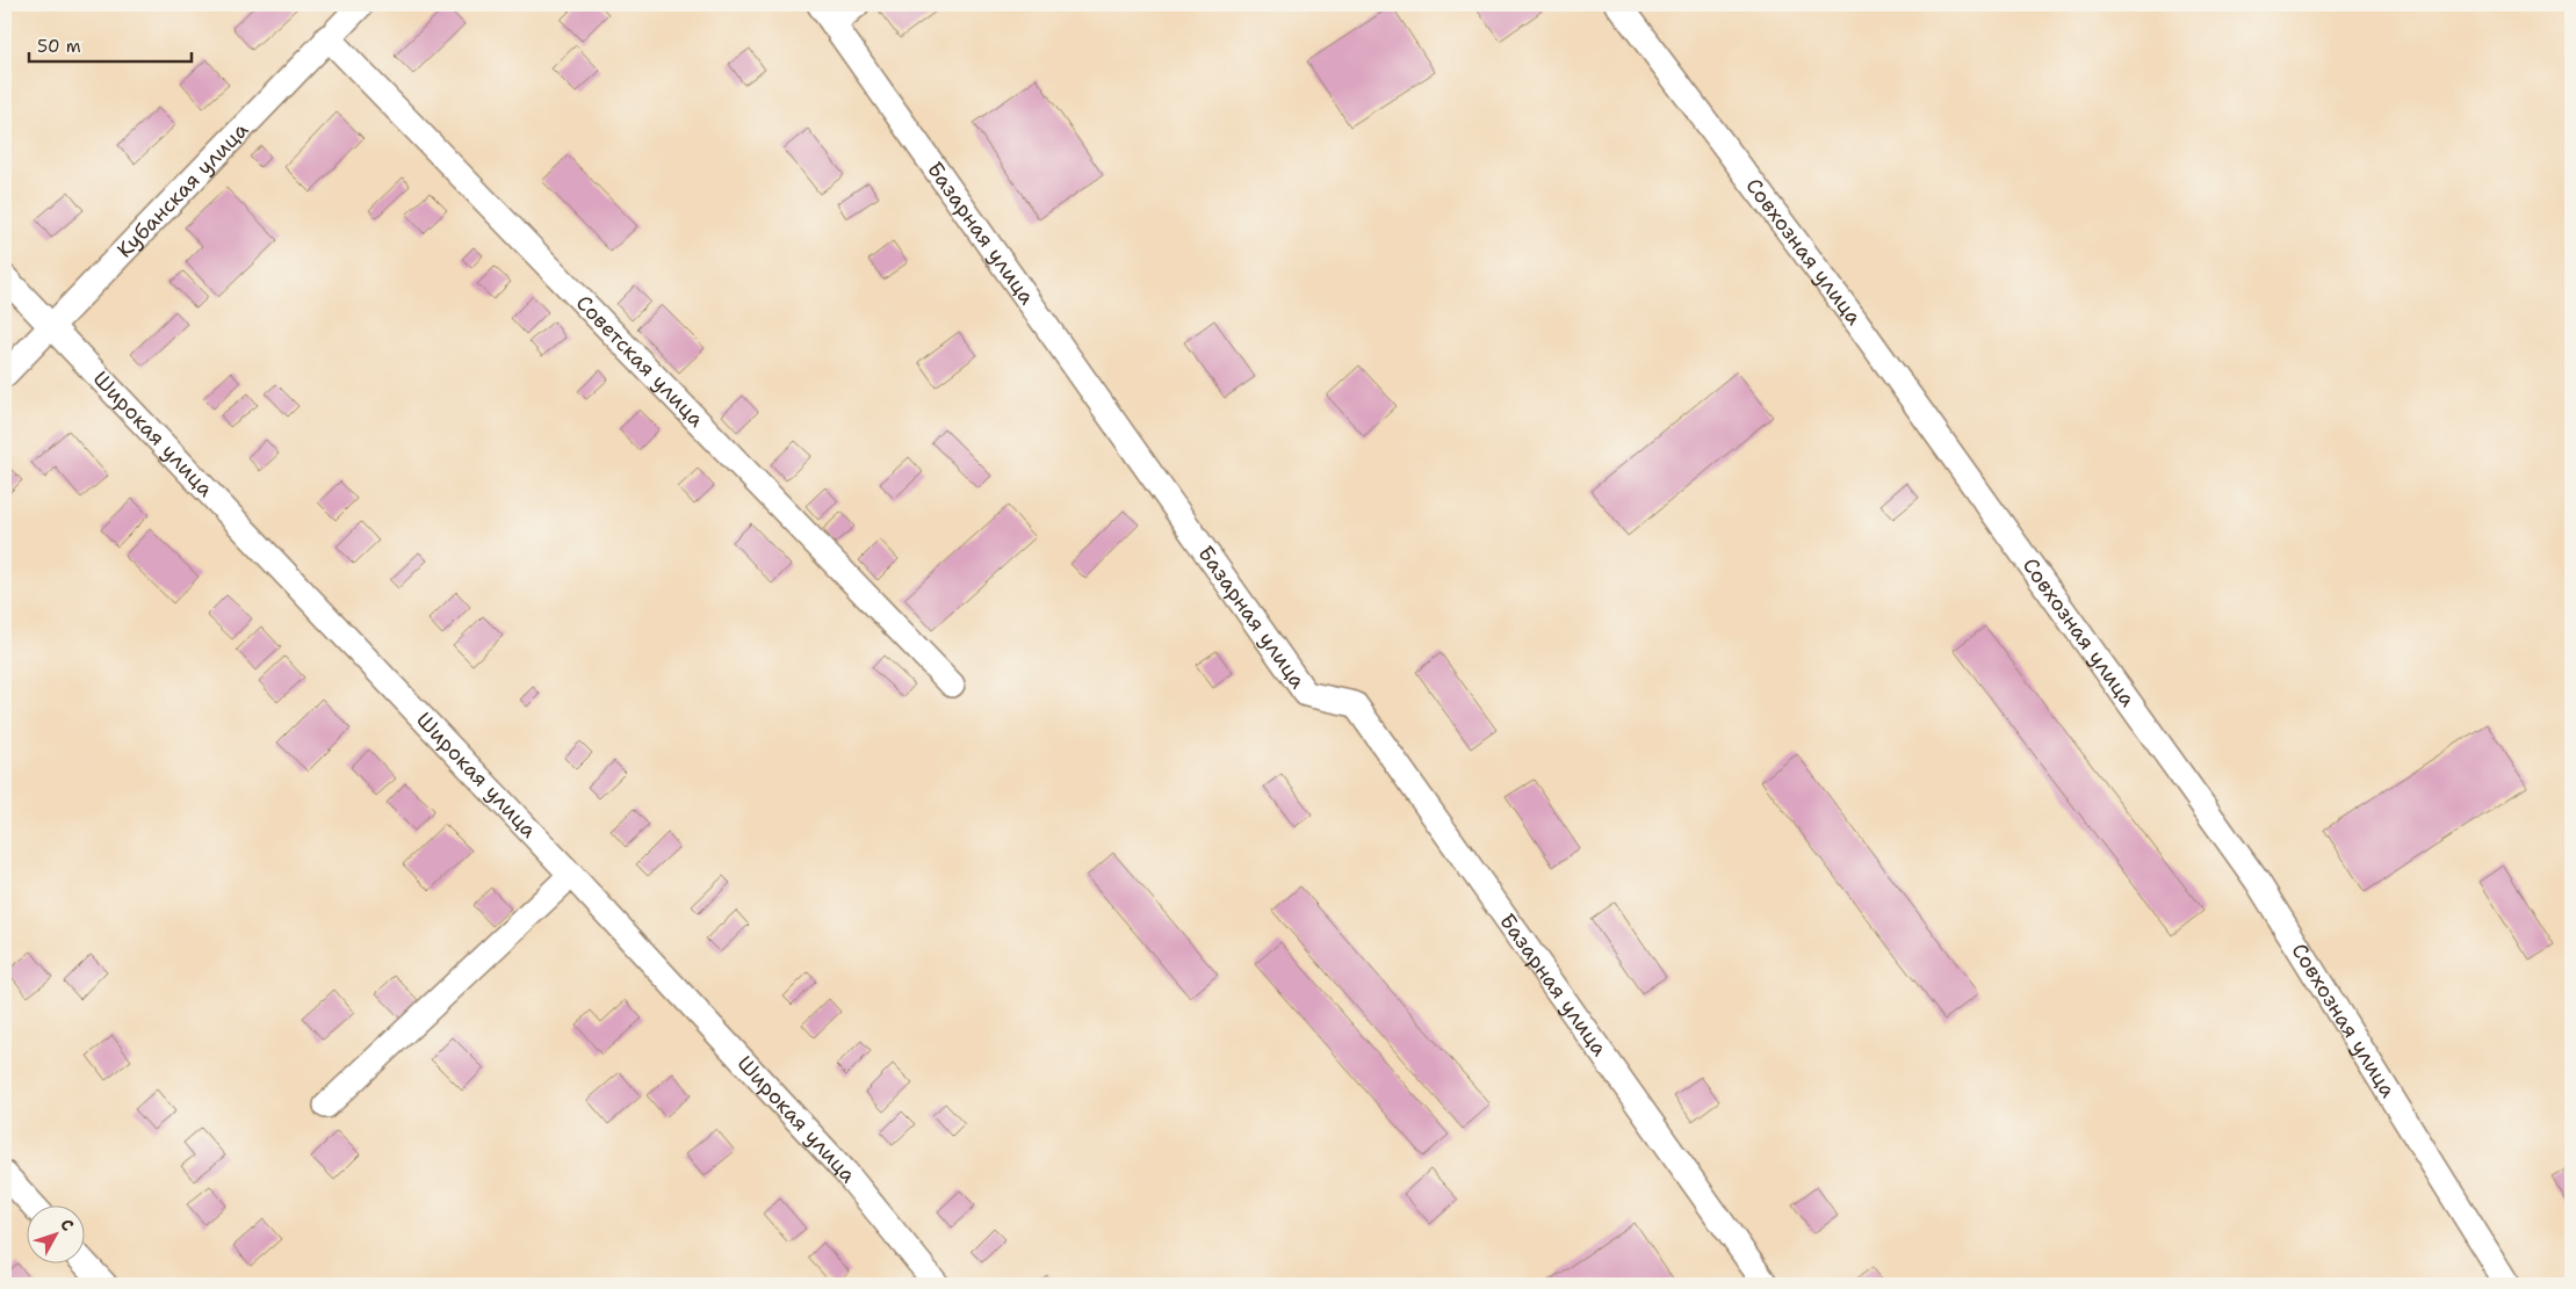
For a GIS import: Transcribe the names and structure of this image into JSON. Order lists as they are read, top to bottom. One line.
{"streets":{"street":["Кубанская улица","Базарная улица","Совхозная улица","Советская улица","Широкая улица"]},"crossings":[["Кубанская улица","Советская улица"],["Кубанская улица","Широкая улица"]],"scale_bar":"50 m","north":"top right"}
